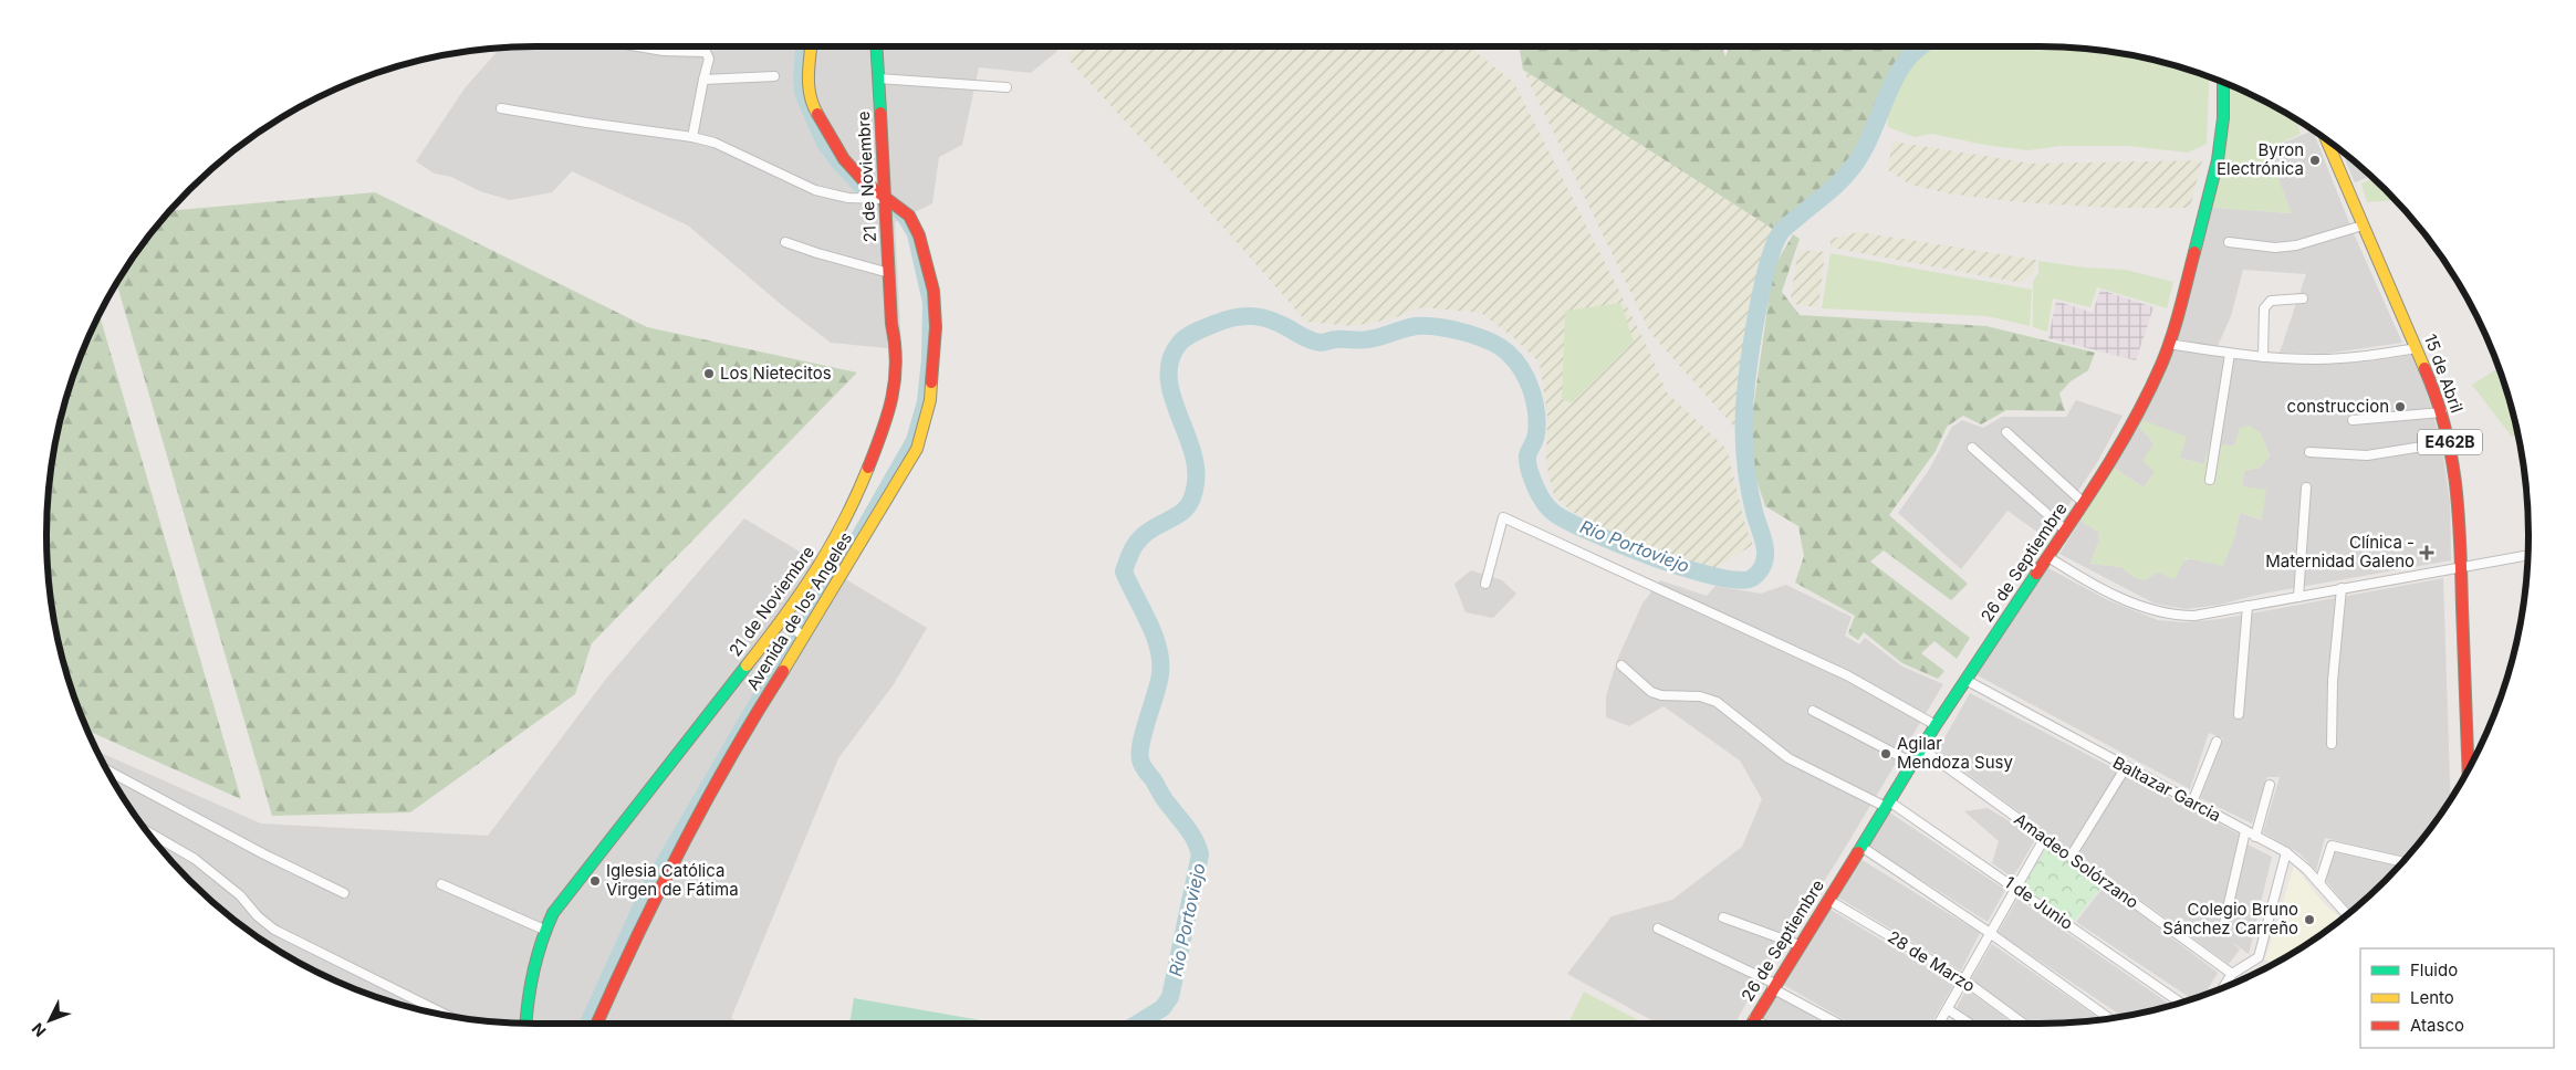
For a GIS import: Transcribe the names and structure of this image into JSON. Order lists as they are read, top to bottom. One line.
{"streets":{"street":["21 de Noviembre","15 de Abril","E462B","26 de Septiembre","Avenida de los Angeles","Baltazar Garcia","Amadeo Solórzano","1 de Junio","28 de Marzo"]},"crossings":[["21 de Noviembre","Avenida de los Angeles"],["26 de Septiembre","Baltazar Garcia"],["26 de Septiembre","Amadeo Solórzano"],["26 de Septiembre","1 de Junio"],["26 de Septiembre","28 de Marzo"]],"water":["Río Portoviejo"],"places":{"other":["Byron Electrónica","Los Nietecitos","construccion","Agilar Mendoza Susy","Iglesia Católica Virgen de Fátima","Colegio Bruno Sánchez Carreño"],"health":["Clínica - Maternidad Galeno"]},"legend":["Fluido","Lento","Atasco"],"north":"bottom left"}
